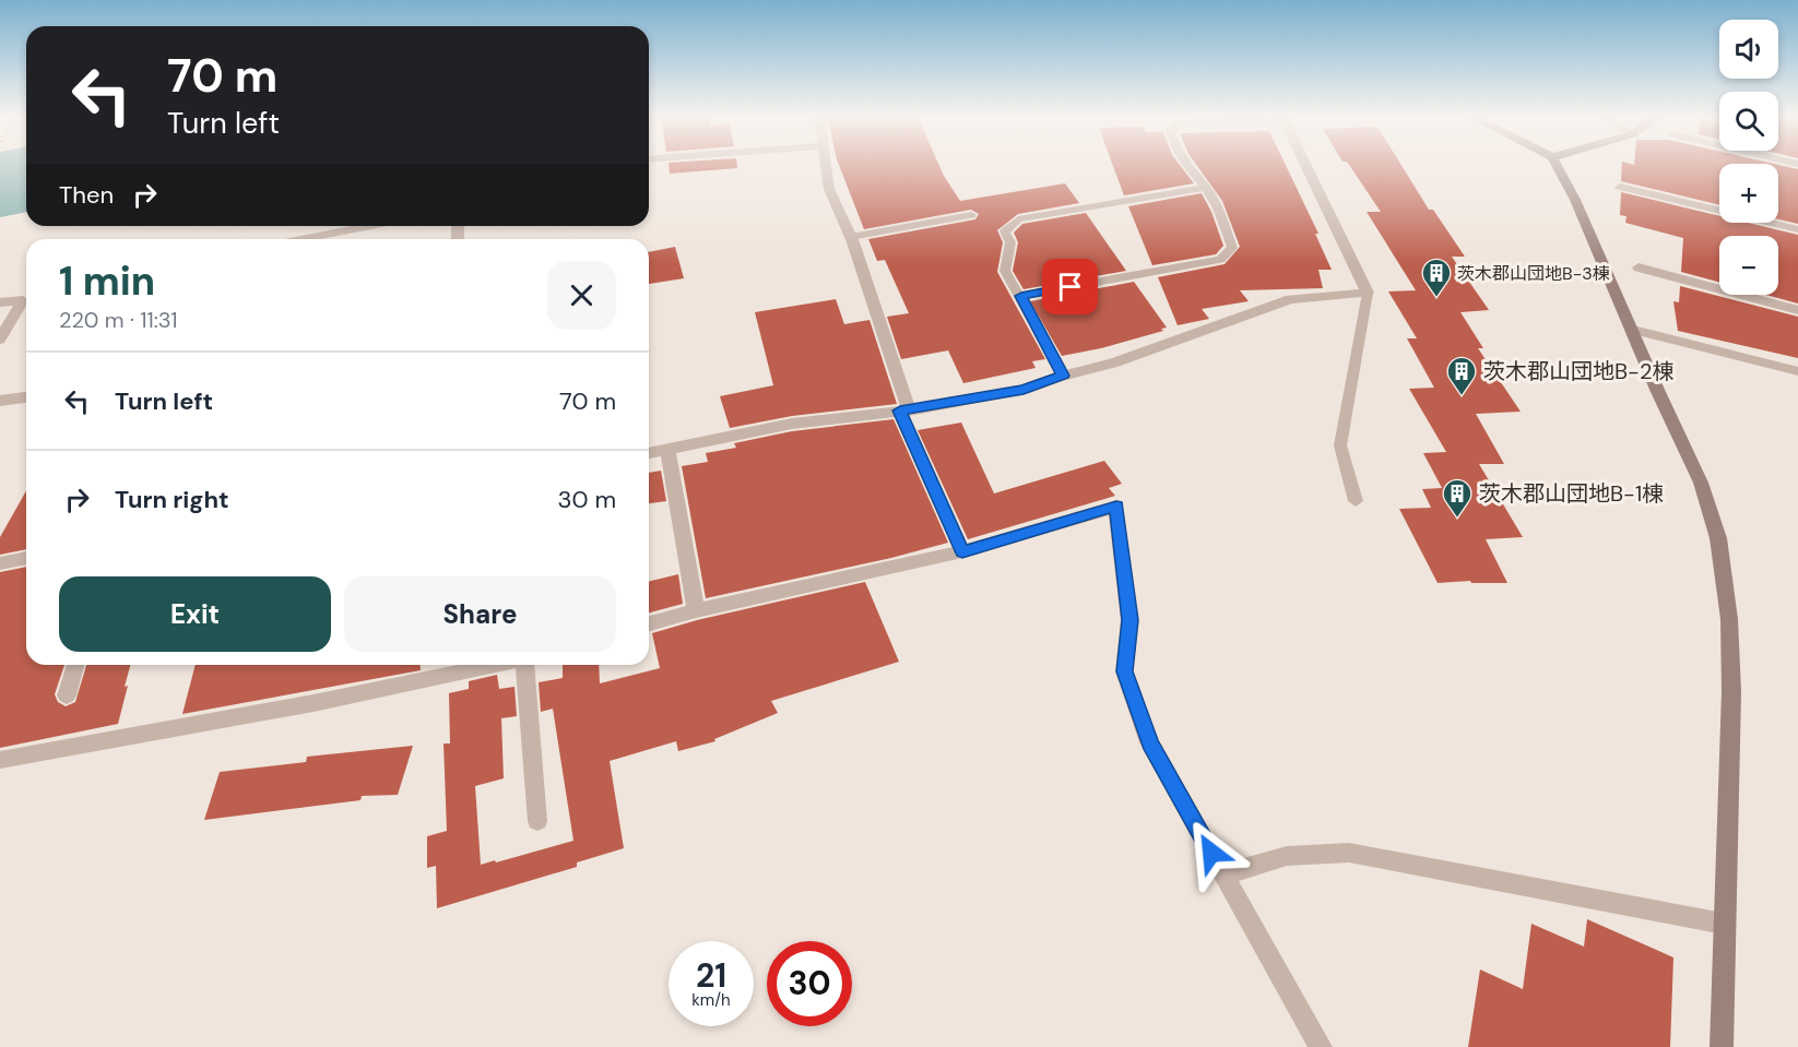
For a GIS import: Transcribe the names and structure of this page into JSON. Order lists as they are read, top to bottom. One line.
{"places":{"building":["茨木郡山団地B-3棟","茨木郡山団地B-2棟","茨木郡山団地B-1棟"]},"page":{"map_buttons":["+","−"],"turn":["70 m","Turn left"],"then":"Then","heading":["1 min","220 m · 11:31"],"list":[{"name":"Turn left","value":"70 m"},{"name":"Turn right","value":"30 m"}],"buttons":["Exit","Share"],"speed":"21 km/h","limit":"30"}}
